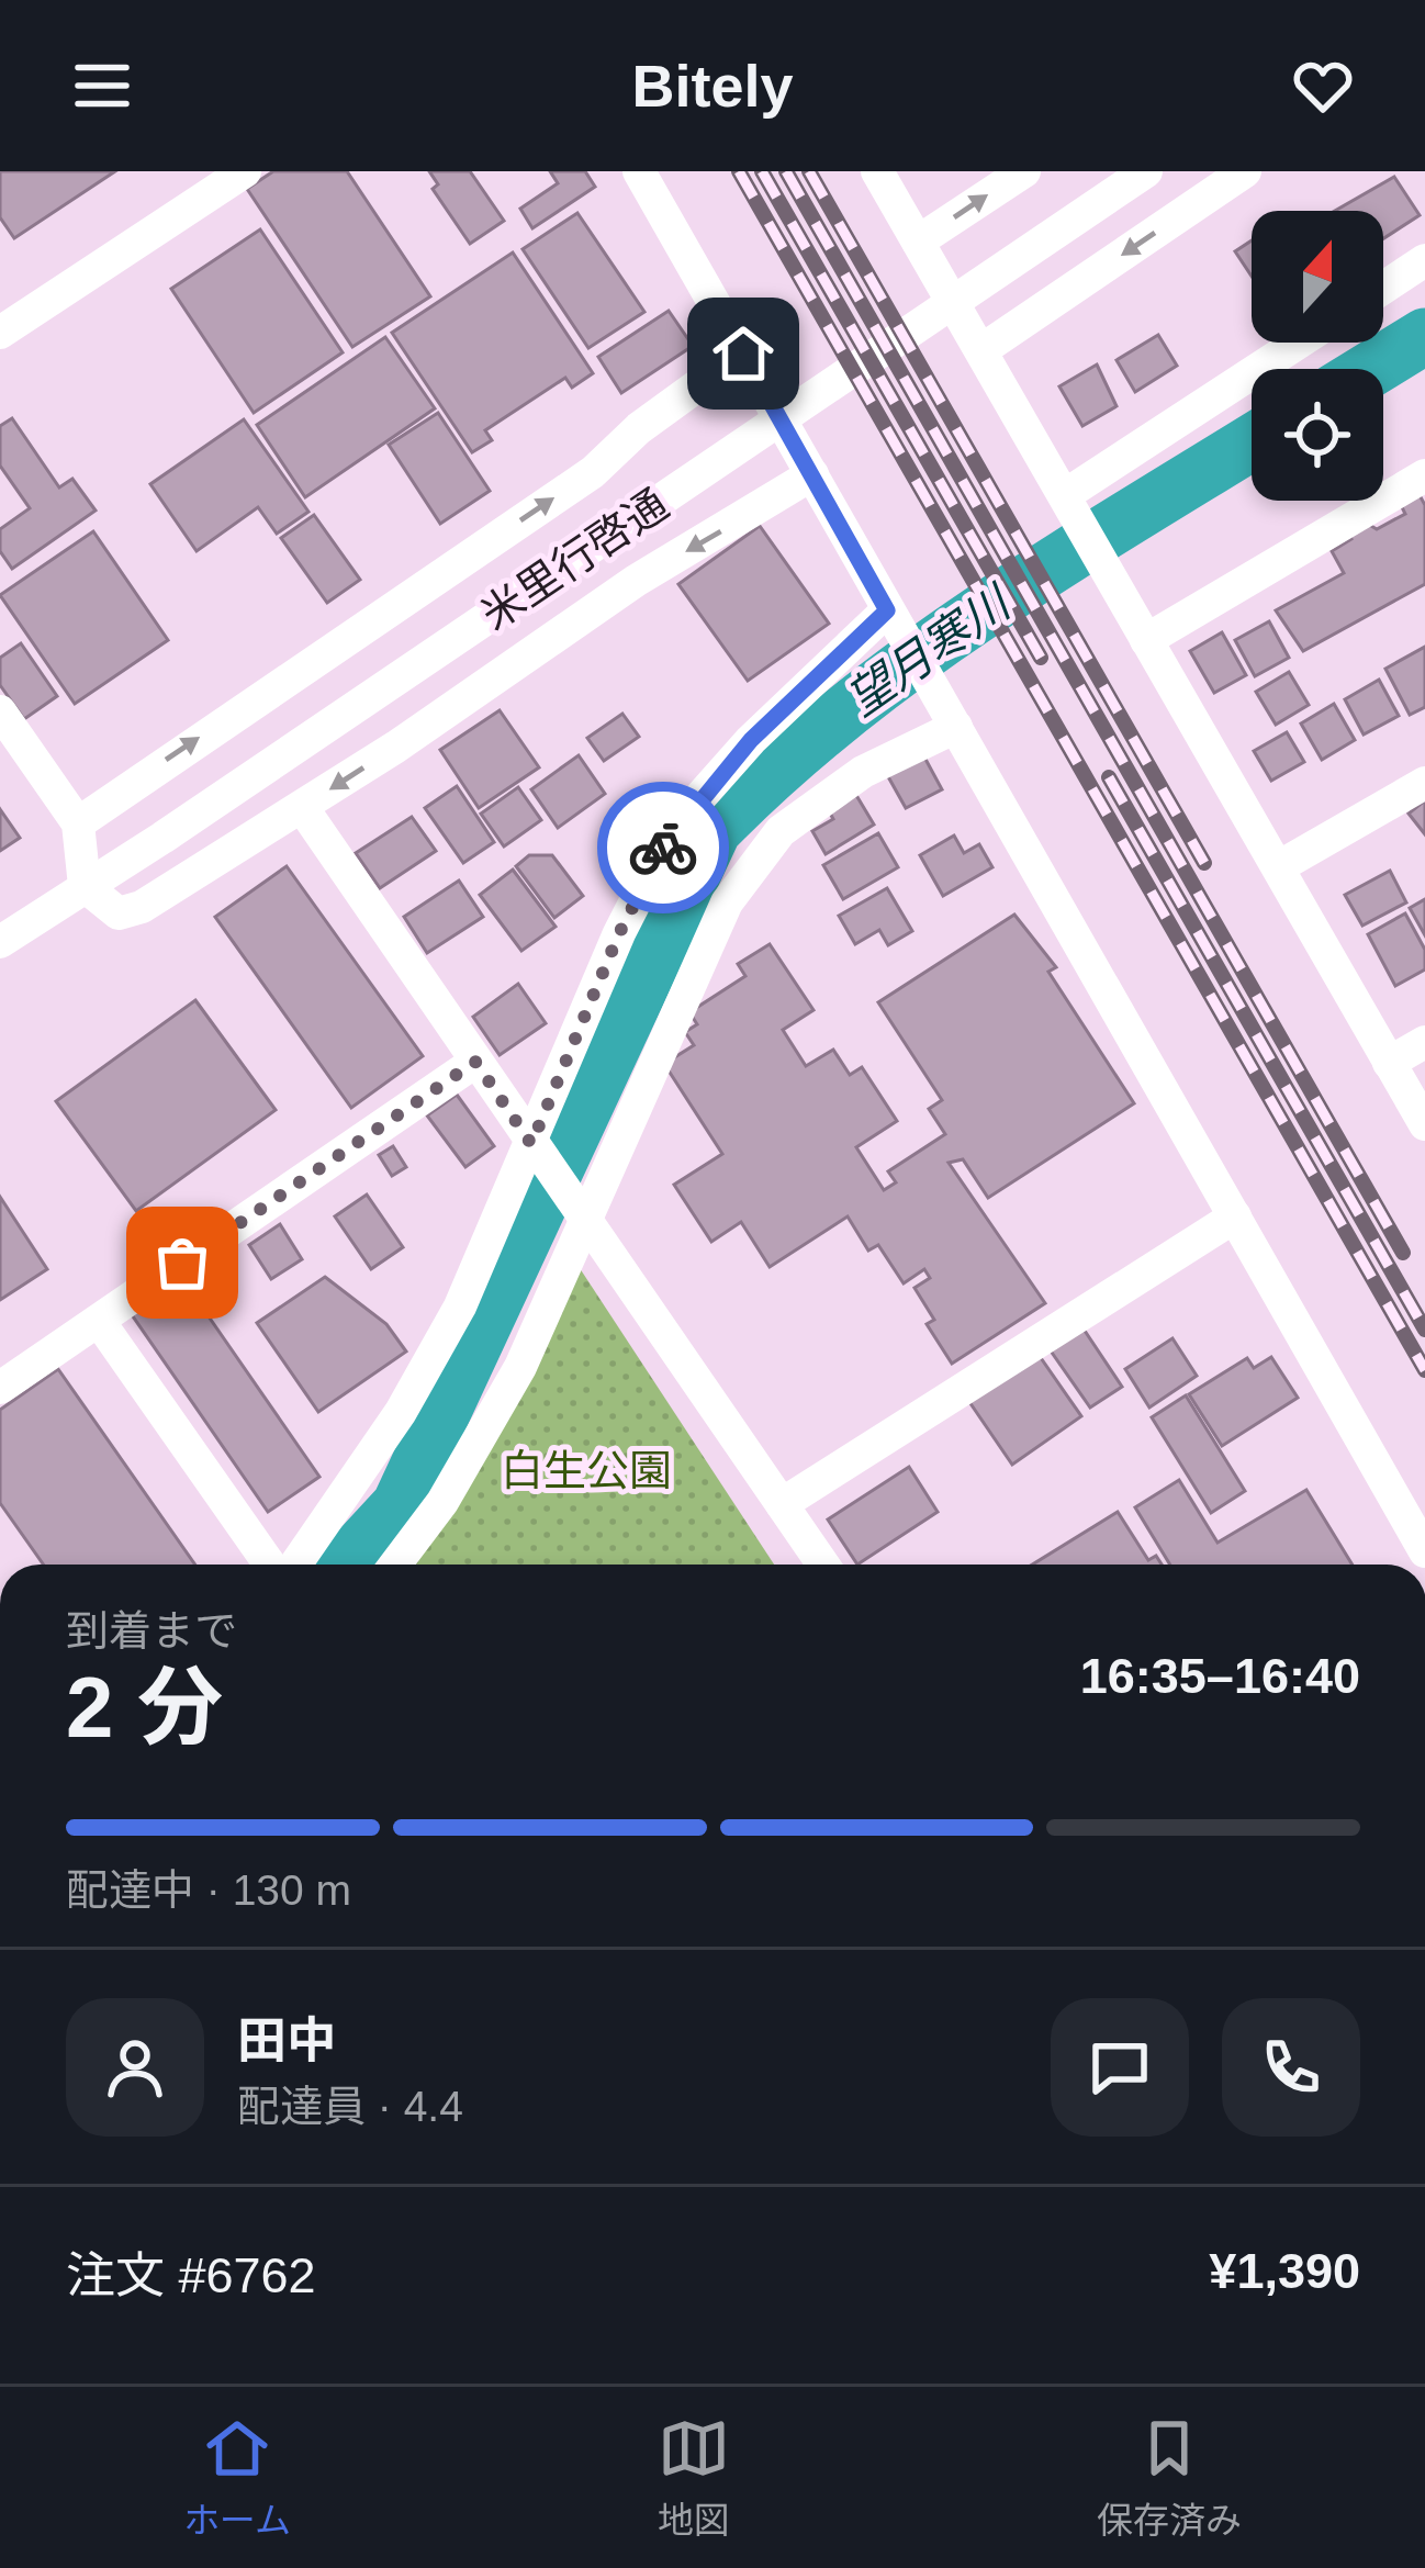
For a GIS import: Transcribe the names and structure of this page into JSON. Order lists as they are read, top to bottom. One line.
{"streets":{"street":["米里行啓通"]},"water":["望月寒川"],"parks":["白生公園"],"north":"top","page":{"header":"Bitely","heading":["2 分","到着まで","16:35–16:40"],"panel":["田中","配達員 · 4.4","注文 #6762","¥1,390"],"bar":"配達中 · 130 m","tabs":["ホーム","地図","保存済み"]}}
